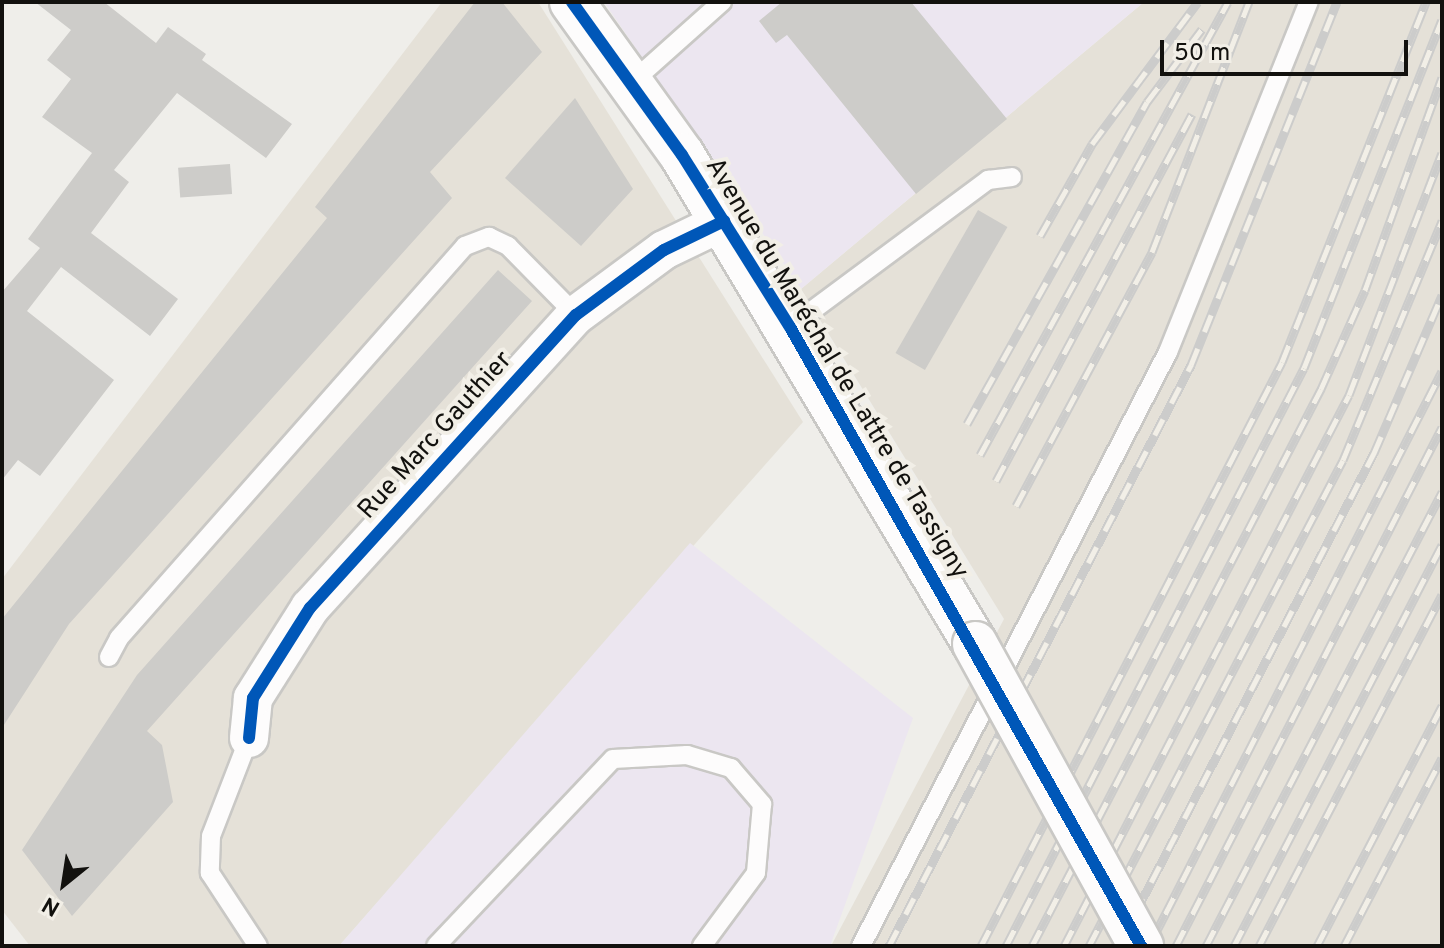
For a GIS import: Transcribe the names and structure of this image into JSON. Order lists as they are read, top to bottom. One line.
{"streets":{"street":["Avenue du Maréchal de Lattre de Tassigny","Rue Marc Gauthier"]},"crossings":[["Avenue du Maréchal de Lattre de Tassigny","Rue Marc Gauthier"]],"scale_bar":"50 m","north":"bottom left"}
